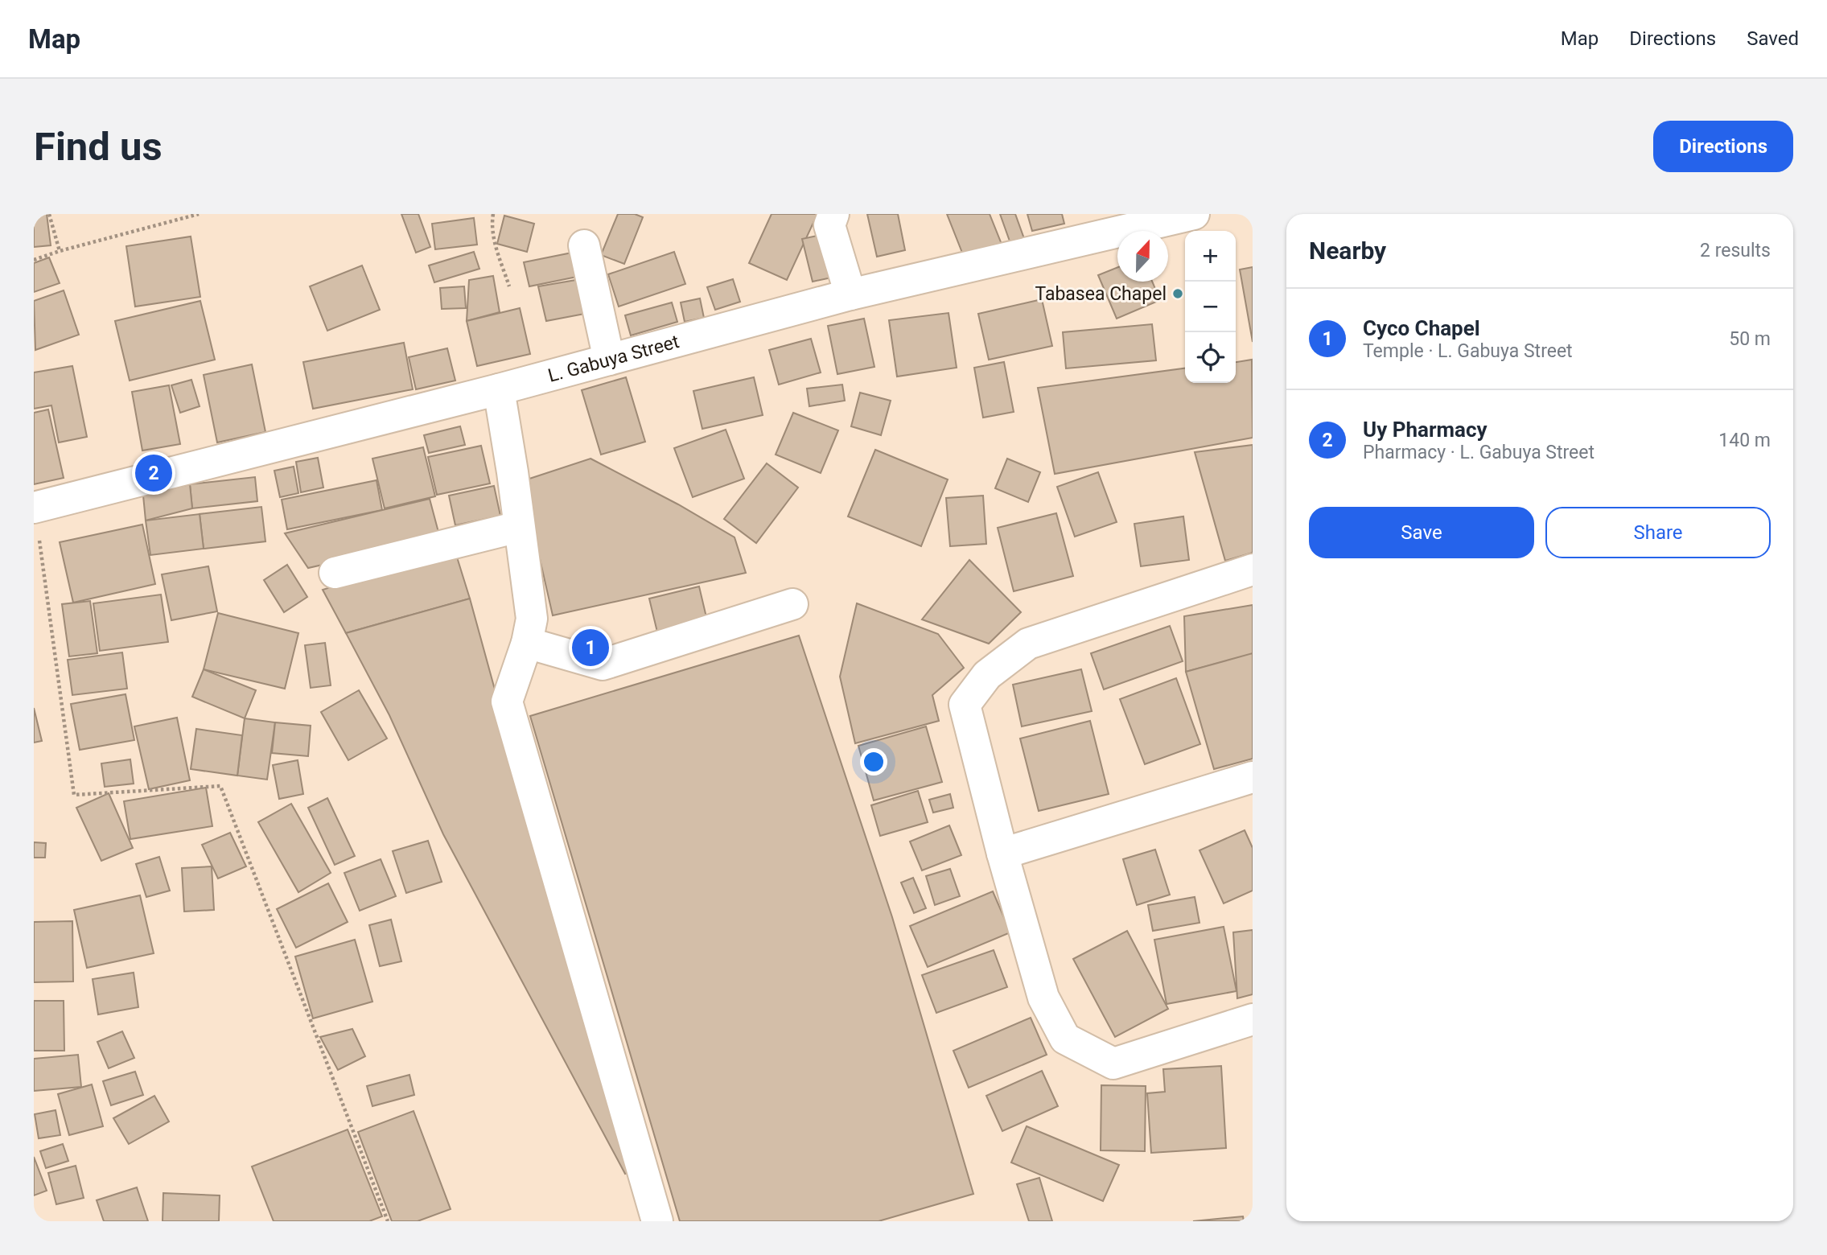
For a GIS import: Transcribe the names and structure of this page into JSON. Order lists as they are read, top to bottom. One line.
{"streets":{"street":["L. Gabuya Street"]},"places":["Tabasea Chapel"],"north":"top","page":{"header":"Map","nav":["Map","Directions","Saved"],"buttons":["Directions",["Save","Share"]],"title":"Find us","heading":["Nearby","2 results"],"map_buttons":["+","−"],"list":[{"mark":"1","name":"Cyco Chapel","note":"Temple · L. Gabuya Street","value":"50 m"},{"mark":"2","name":"Uy Pharmacy","note":"Pharmacy · L. Gabuya Street","value":"140 m"}],"pins":["2","1"]}}
